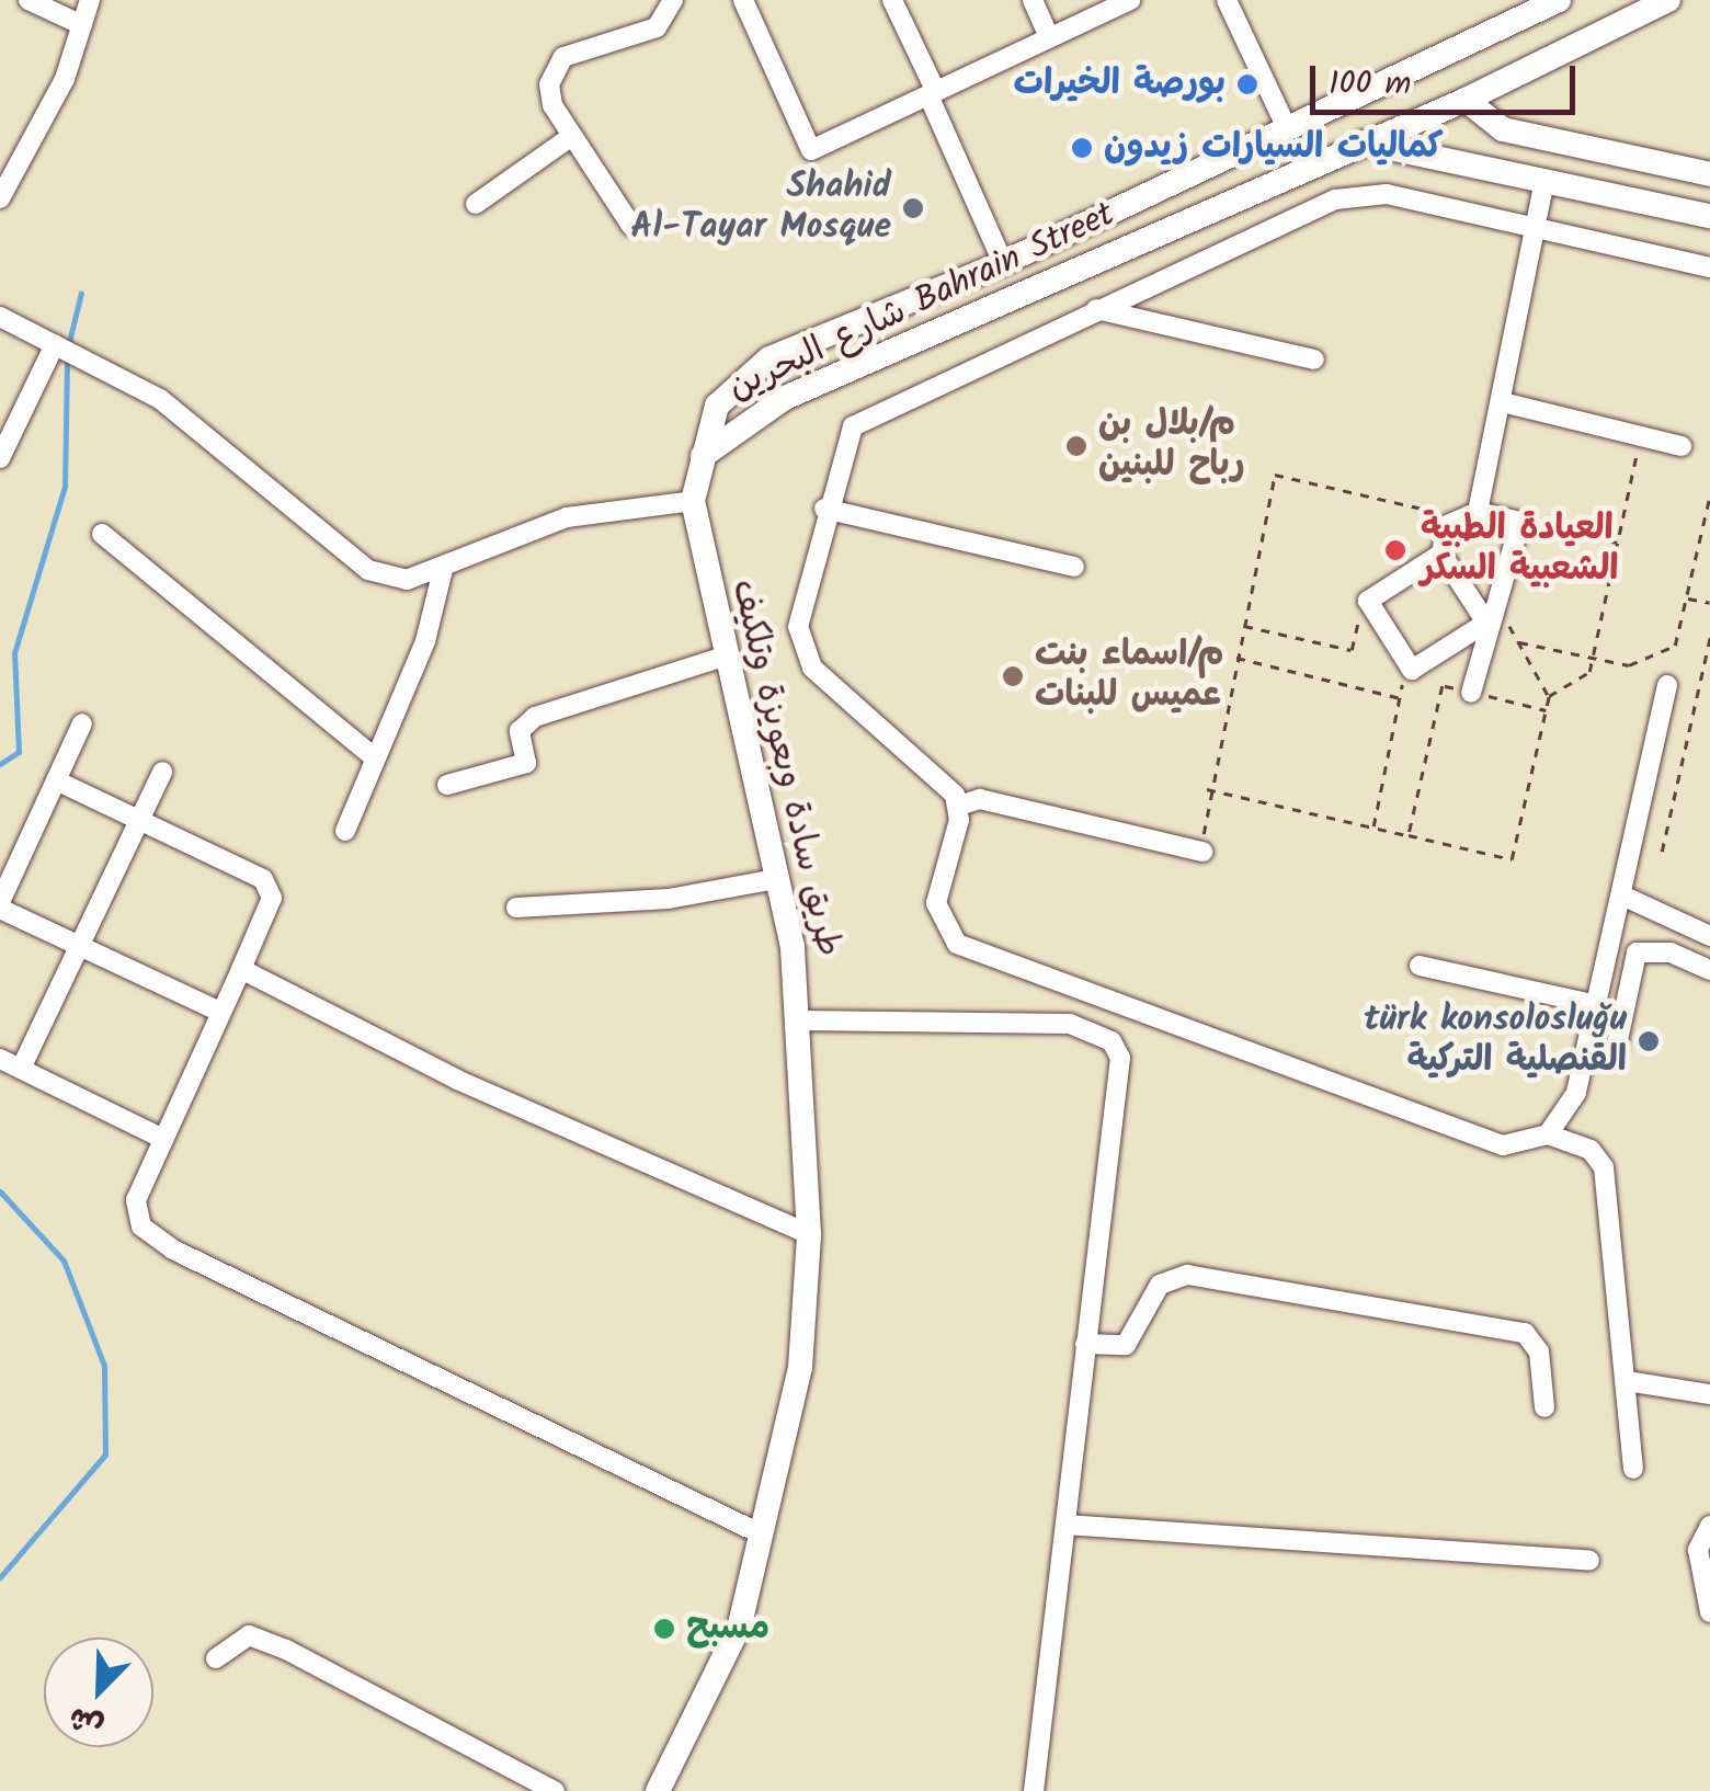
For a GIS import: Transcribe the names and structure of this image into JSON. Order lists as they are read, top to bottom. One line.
{"streets":{"main road":["شارع البحرين Bahrain Street","طريق سادة وبعويزة وتلكيف"]},"crossings":[["شارع البحرين Bahrain Street","طريق سادة وبعويزة وتلكيف"]],"places":["بورصة الخيرات","كماليات السيارات زيدون","Shahid Al-Tayar Mosque","م/بلال بن رباح للبنين","العيادة الطبية الشعبية السكر","م/اسماء بنت عميس للبنات","türk konsolosluğu القنصلية التركية","مسبح"],"scale_bar":"100 m","north":"bottom left"}
